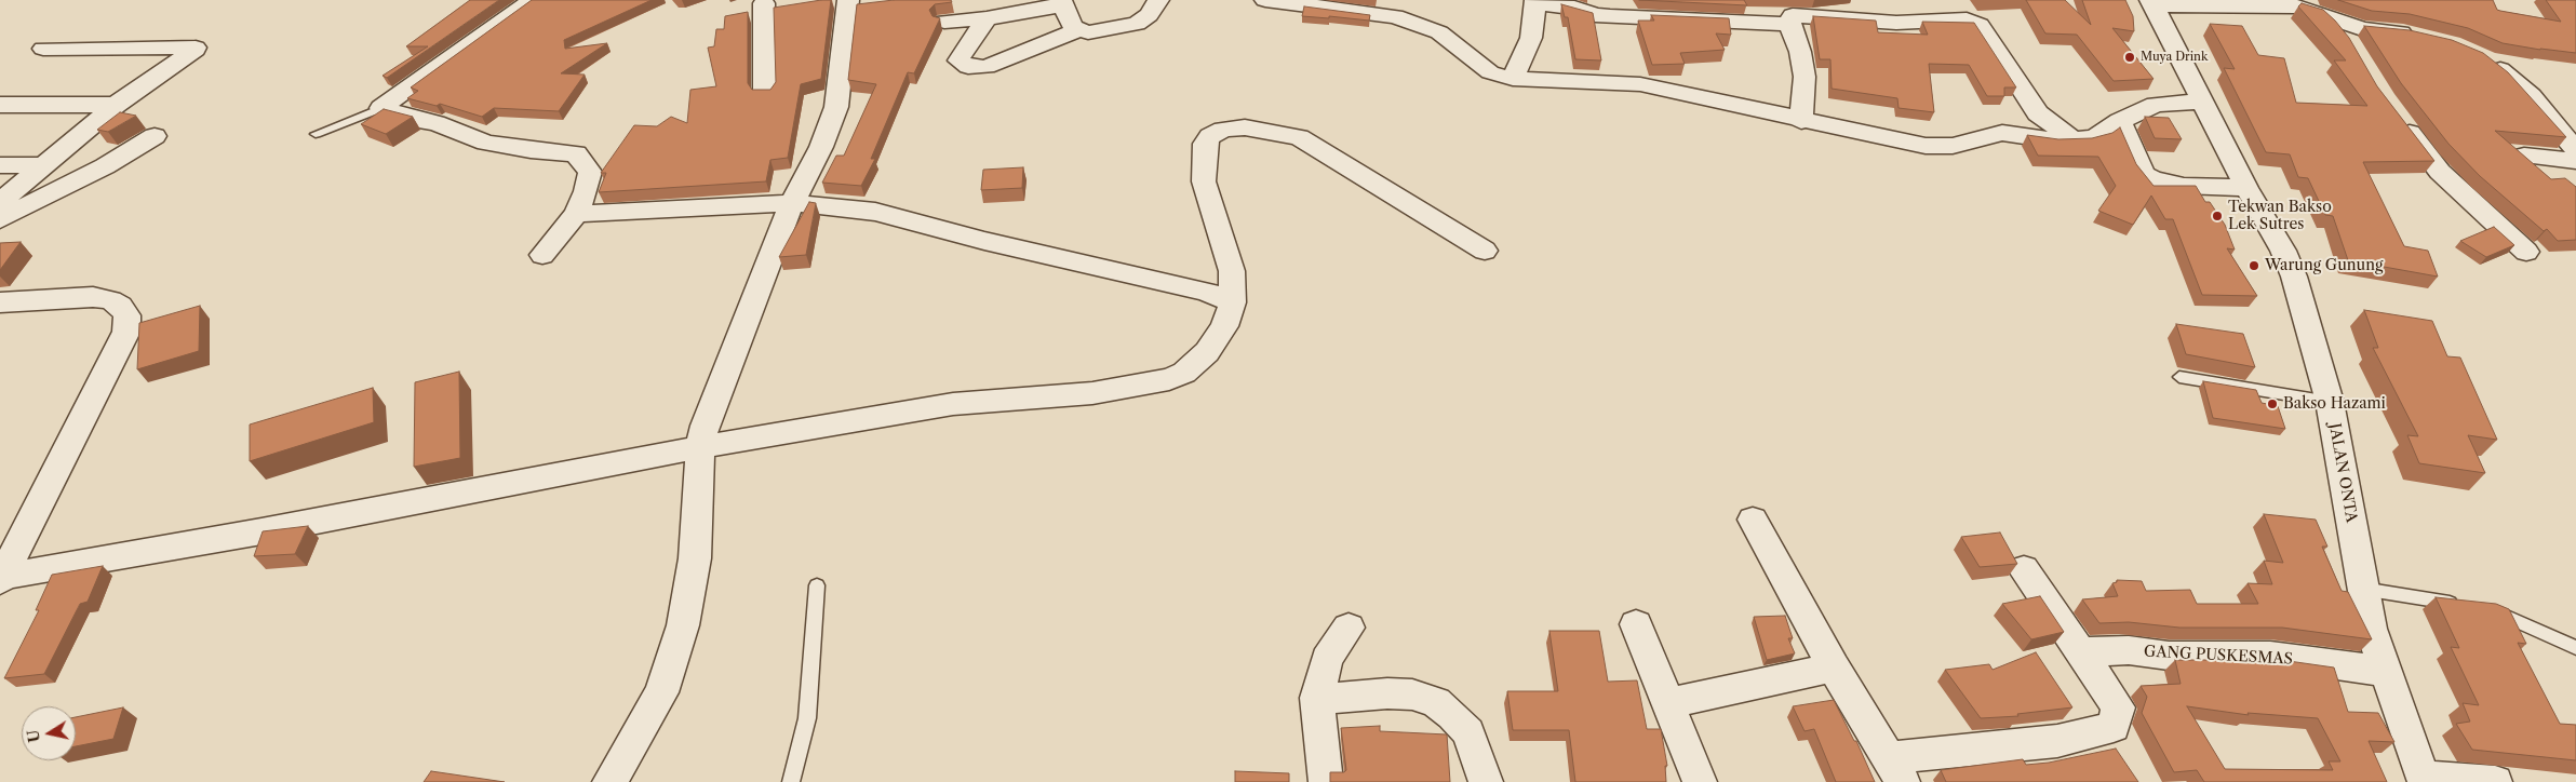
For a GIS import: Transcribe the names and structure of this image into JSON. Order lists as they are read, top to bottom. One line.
{"streets":{"street":["JALAN ONTA","GANG PUSKESMAS"]},"crossings":[["JALAN ONTA","GANG PUSKESMAS"]],"places":["Muya Drink","Tekwan Bakso Lek Sutres","Warung Gunung","Bakso Hazami"],"north":"left"}
